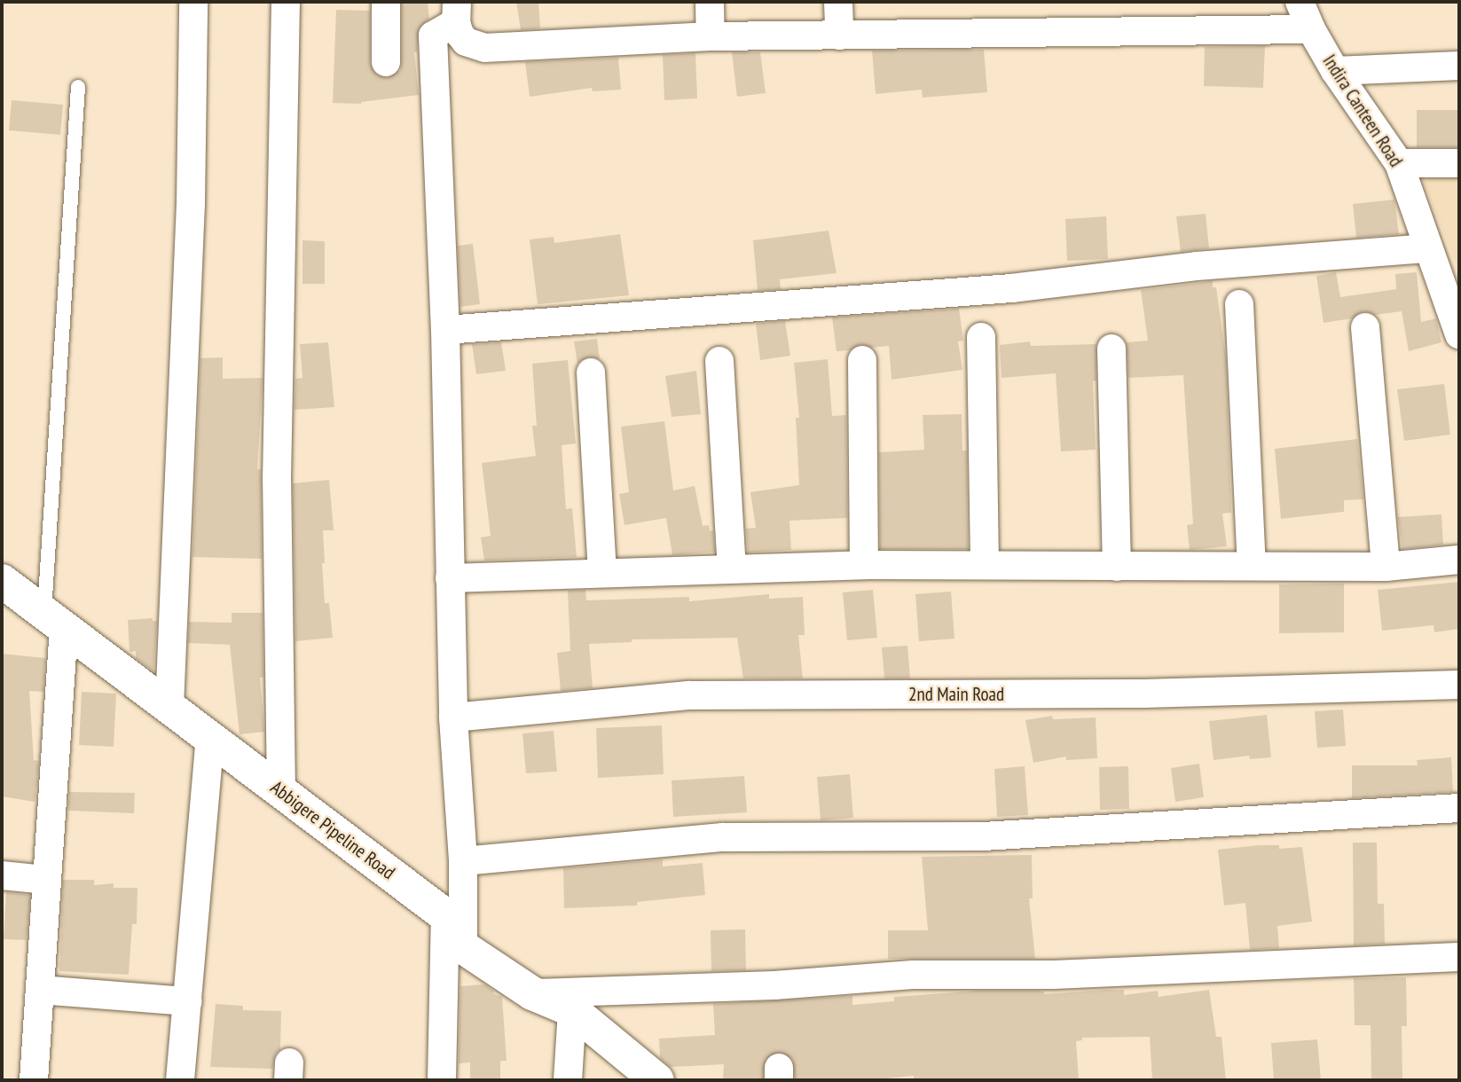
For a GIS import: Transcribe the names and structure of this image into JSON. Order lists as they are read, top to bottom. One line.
{"streets":{"street":["Indira Canteen Road","2nd Main Road","Abbigere Pipeline Road"]}}
